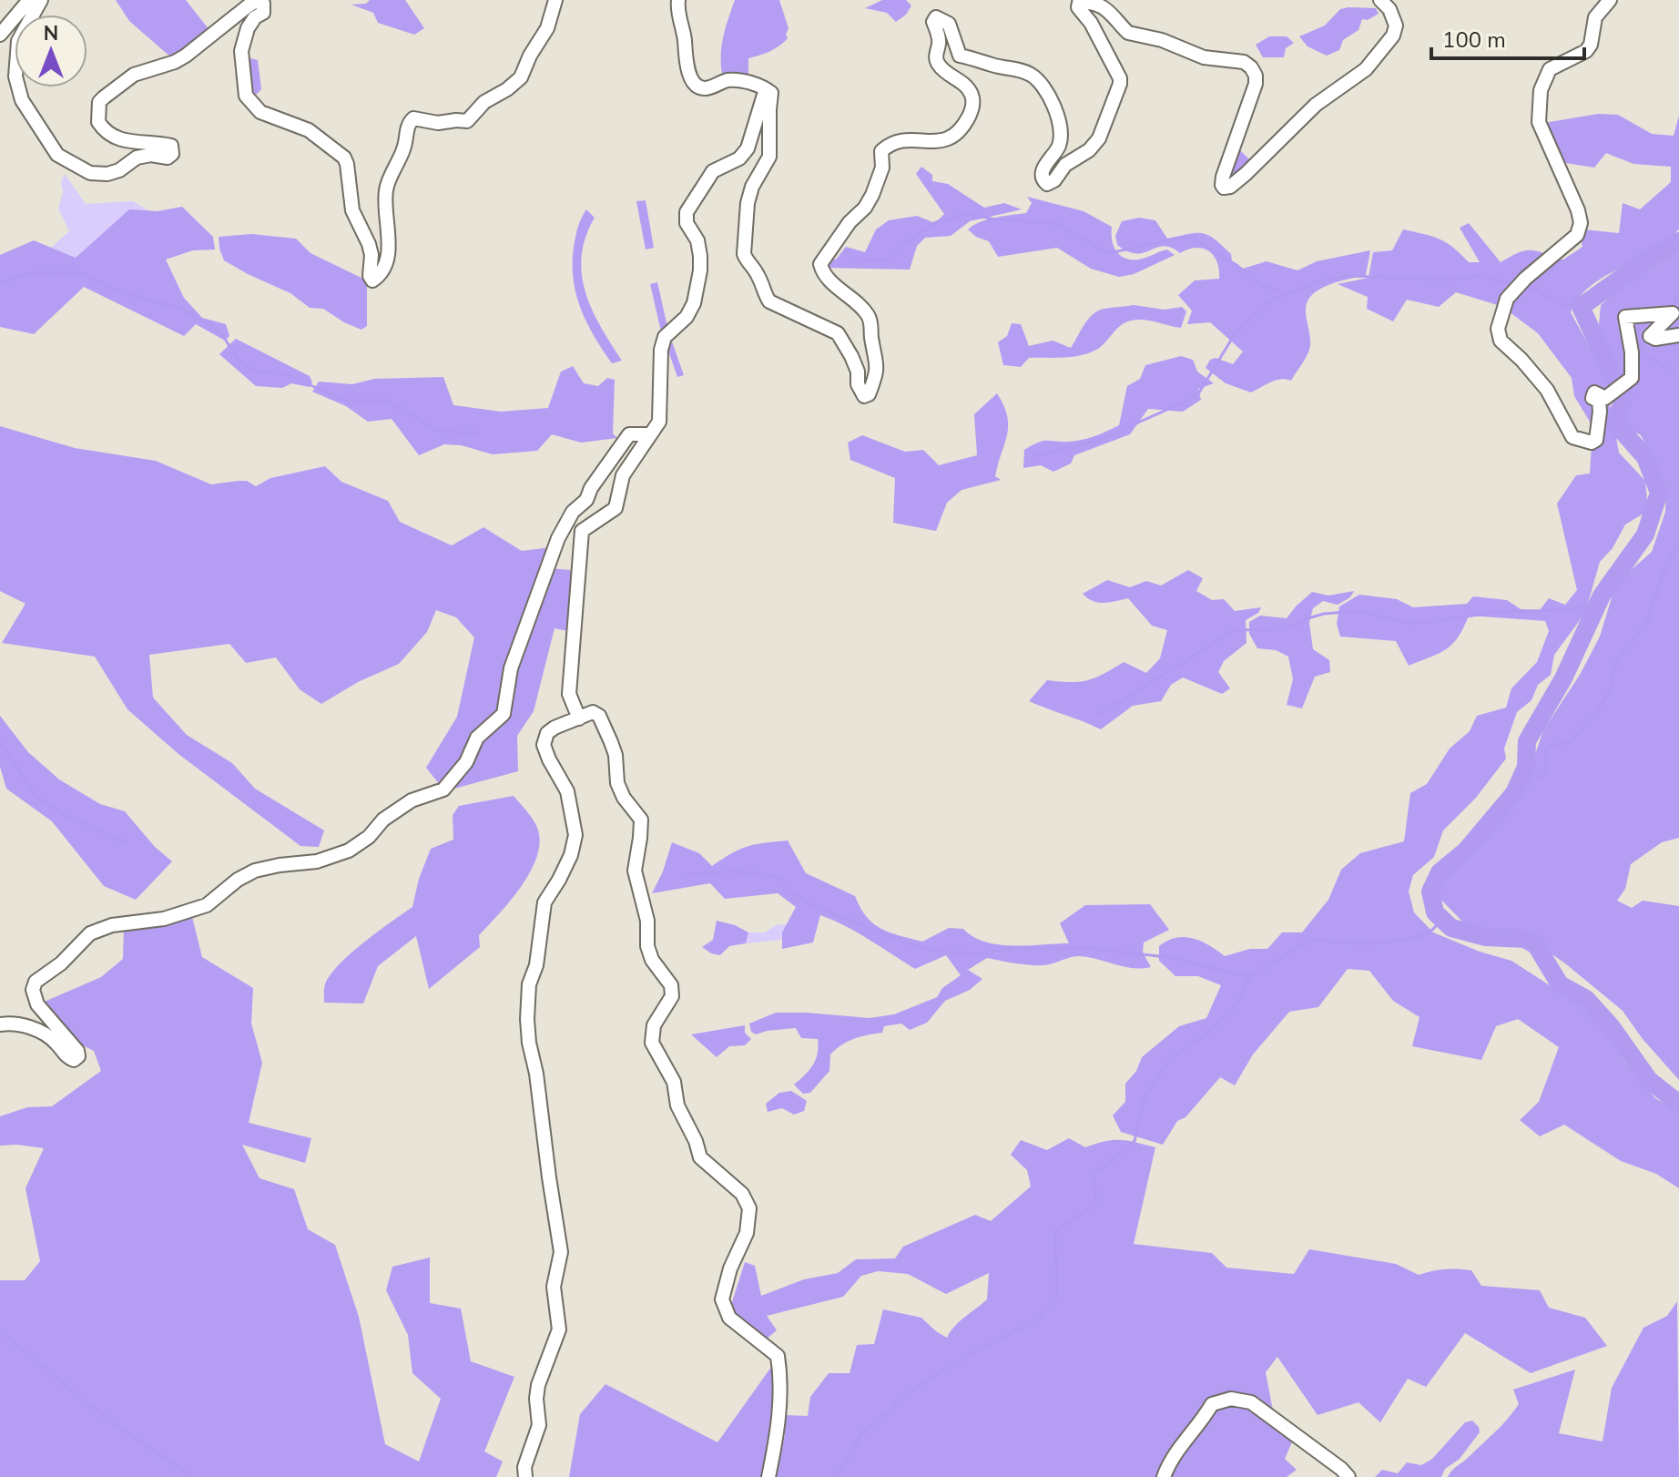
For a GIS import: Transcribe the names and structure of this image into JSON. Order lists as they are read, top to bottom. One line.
{"scale_bar":"100 m","north":"top"}
